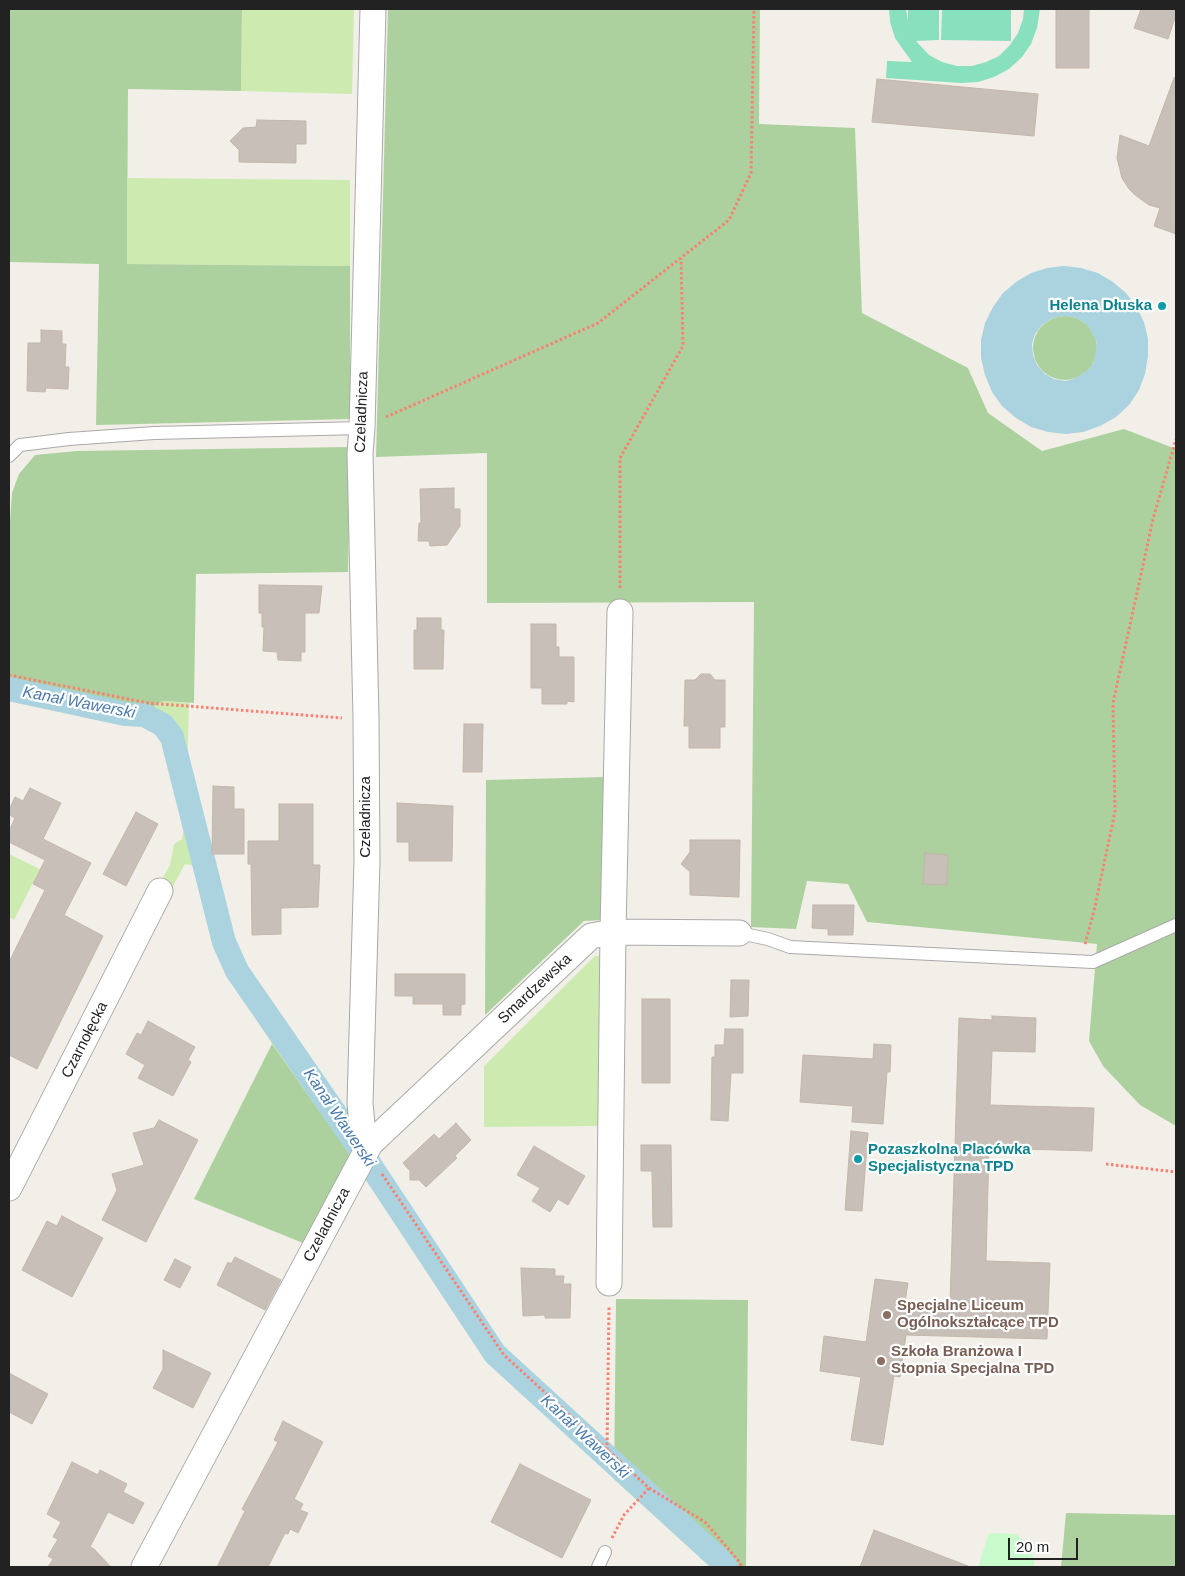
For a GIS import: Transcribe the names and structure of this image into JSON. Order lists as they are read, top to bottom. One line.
{"streets":{"street":["Czeladnicza","Smardzewska","Czarnołęcka"]},"crossings":[["Czeladnicza","Smardzewska"]],"water":["Kanał Wawerski"],"places":["Helena Dłuska","Pozaszkolna Placówka Specjalistyczna TPD","Specjalne Liceum Ogólnokształcące TPD","Szkoła Branżowa I Stopnia Specjalna TPD"],"scale_bar":"20 m"}
